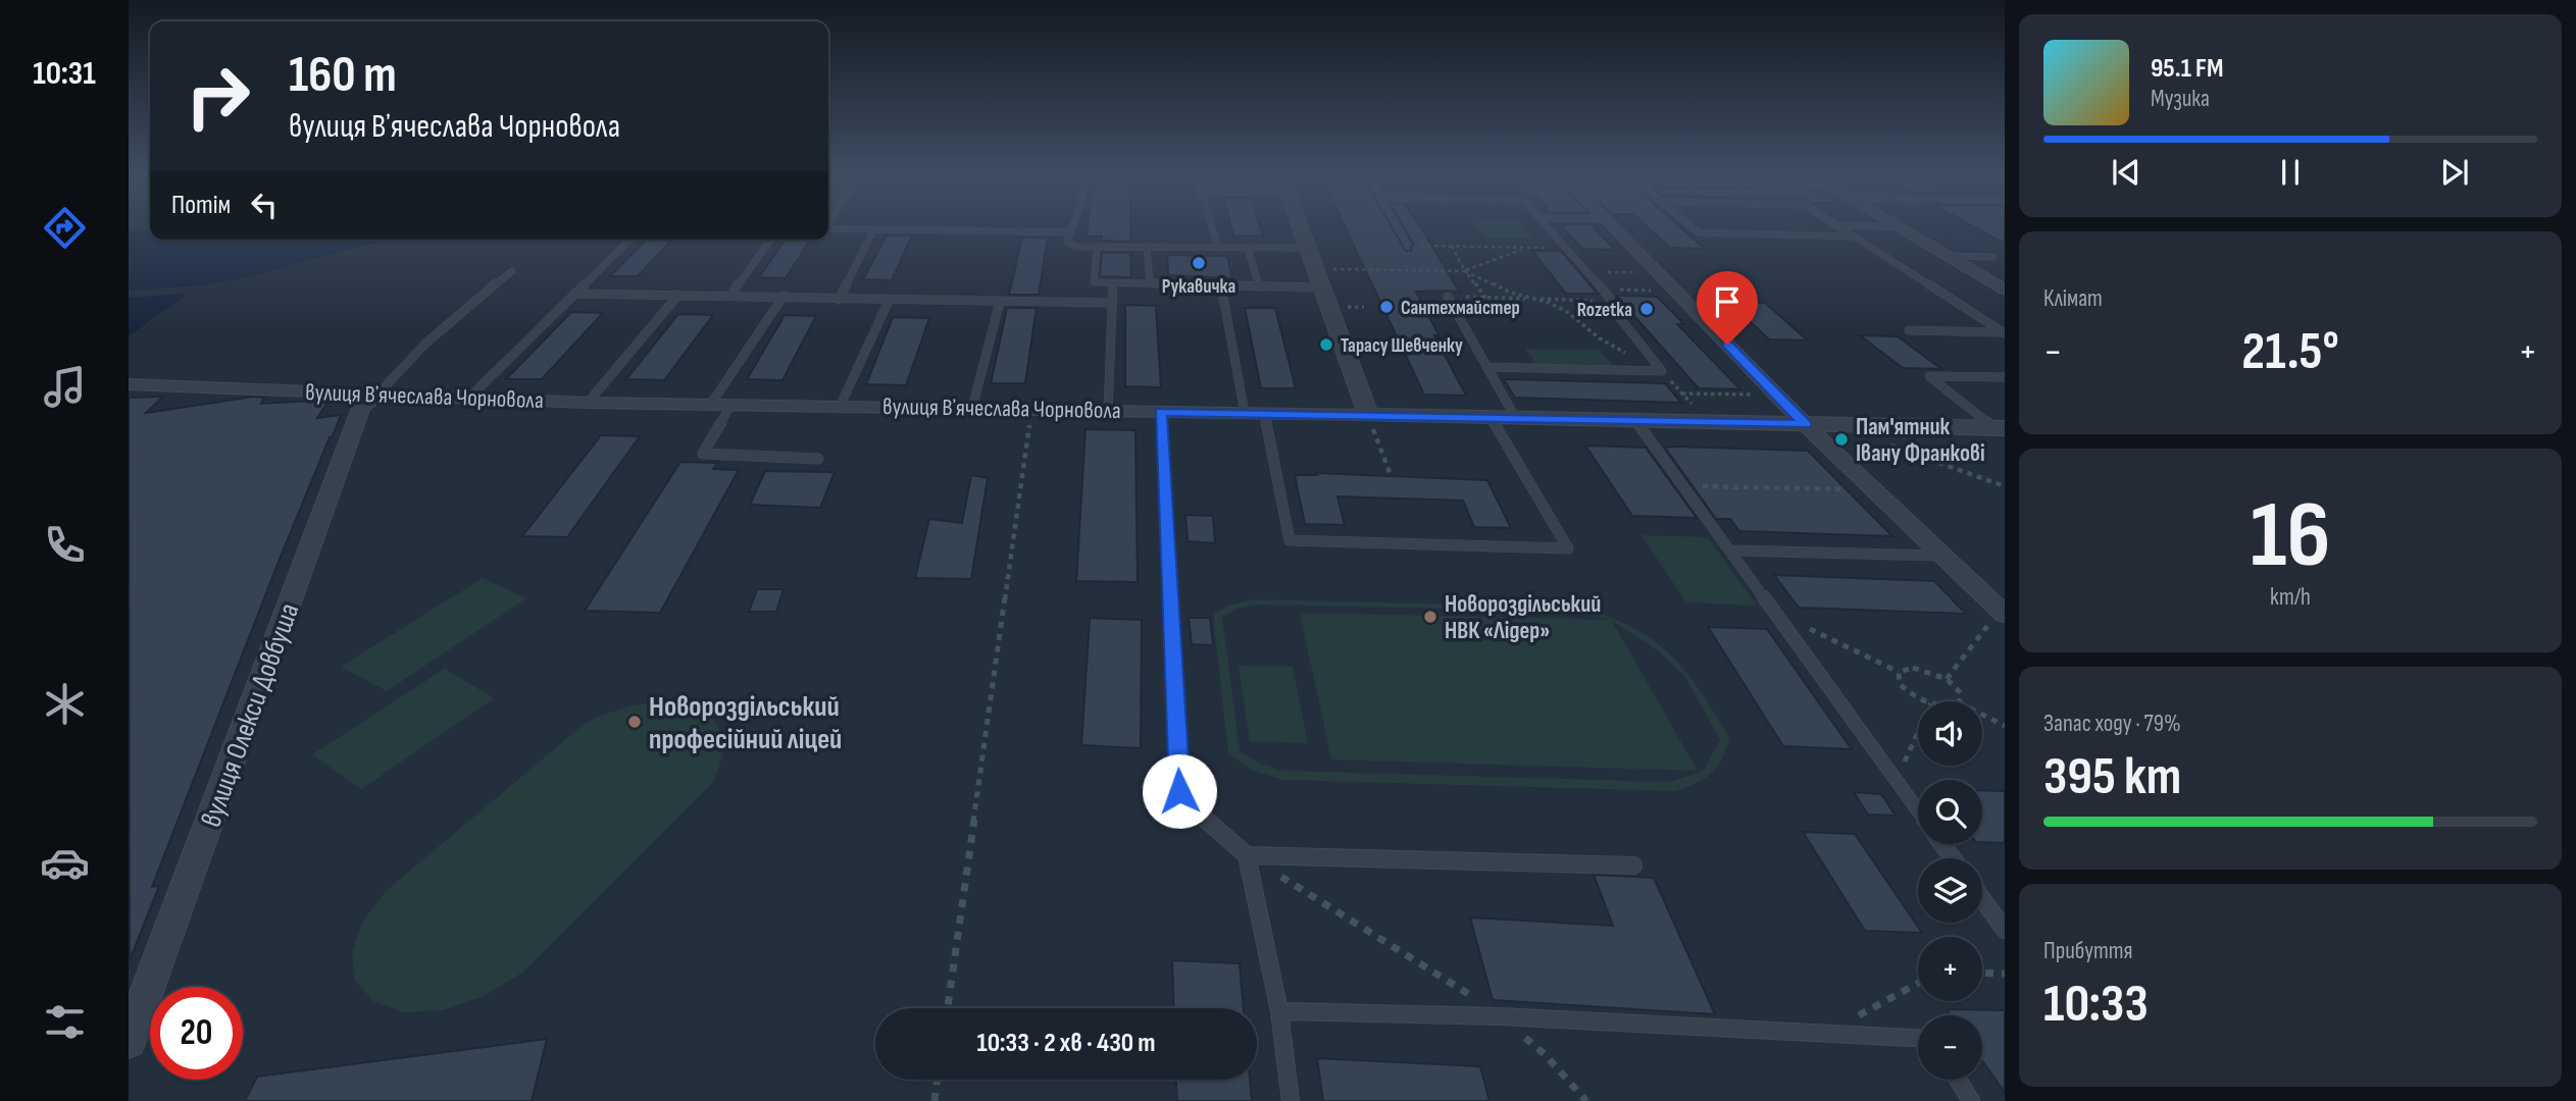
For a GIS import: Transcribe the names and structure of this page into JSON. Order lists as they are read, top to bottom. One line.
{"streets":{"street":["вулиця Вʼячеслава Чорновола","вулиця Олекси Довбуша"]},"crossings":[["вулиця Вʼячеслава Чорновола","вулиця Олекси Довбуша"]],"places":["Рукавичка","Сантехмайстер","Rozetka","Тарасу Шевченку","Пам'ятник Івану Франкові","Новороздільський НВК «Лідер»","Новороздільський професійний ліцей"],"page":{"tabs":"10:31","turn":["160 m","вулиця Вʼячеслава Чорновола"],"song":["95.1 FM","Музика"],"then":"Потім","tile":["Клімат",["16","km/h"],["Запас ходу · 79%","395 km"],["Прибуття","10:33"]],"heat":["−","21.5°","+"],"map_buttons":["+","−"],"limit":"20","trip":"10:33 · 2 хв · 430 m"}}
